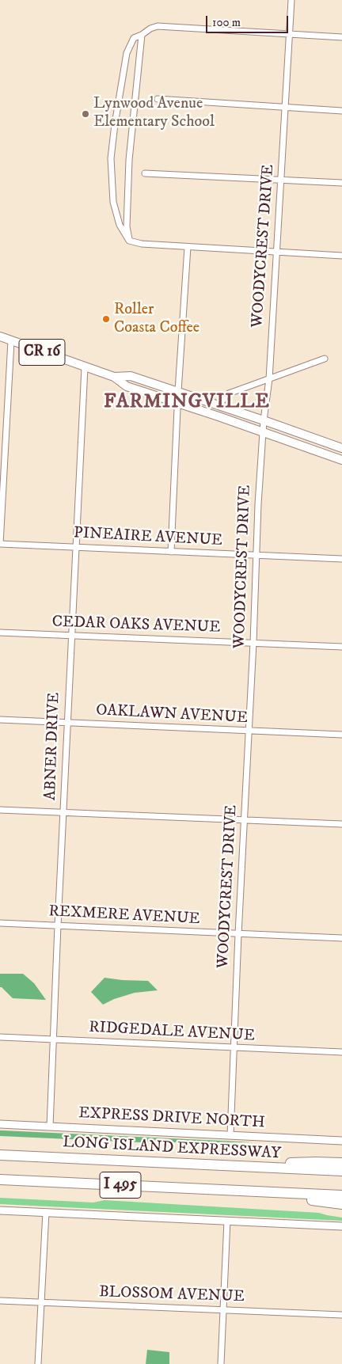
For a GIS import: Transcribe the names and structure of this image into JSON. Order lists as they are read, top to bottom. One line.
{"streets":{"highway":["LONG ISLAND EXPRESSWAY","I 495"],"main road":["CR 16","EXPRESS DRIVE NORTH"],"street":["WOODYCREST DRIVE","PINEAIRE AVENUE","CEDAR OAKS AVENUE","OAKLAWN AVENUE","ABNER DRIVE","REXMERE AVENUE","RIDGEDALE AVENUE","BLOSSOM AVENUE"]},"crossings":[["WOODYCREST DRIVE","CR 16"],["WOODYCREST DRIVE","PINEAIRE AVENUE"],["WOODYCREST DRIVE","CEDAR OAKS AVENUE"],["WOODYCREST DRIVE","OAKLAWN AVENUE"],["WOODYCREST DRIVE","REXMERE AVENUE"],["WOODYCREST DRIVE","RIDGEDALE AVENUE"],["WOODYCREST DRIVE","EXPRESS DRIVE NORTH"],["CR 16","ABNER DRIVE"],["PINEAIRE AVENUE","ABNER DRIVE"],["CEDAR OAKS AVENUE","ABNER DRIVE"],["OAKLAWN AVENUE","ABNER DRIVE"],["ABNER DRIVE","REXMERE AVENUE"],["ABNER DRIVE","RIDGEDALE AVENUE"],["ABNER DRIVE","EXPRESS DRIVE NORTH"]],"districts":["FARMINGVILLE"],"places":["Lynwood Avenue Elementary School","Roller Coasta Coffee"],"scale_bar":"100 m"}
